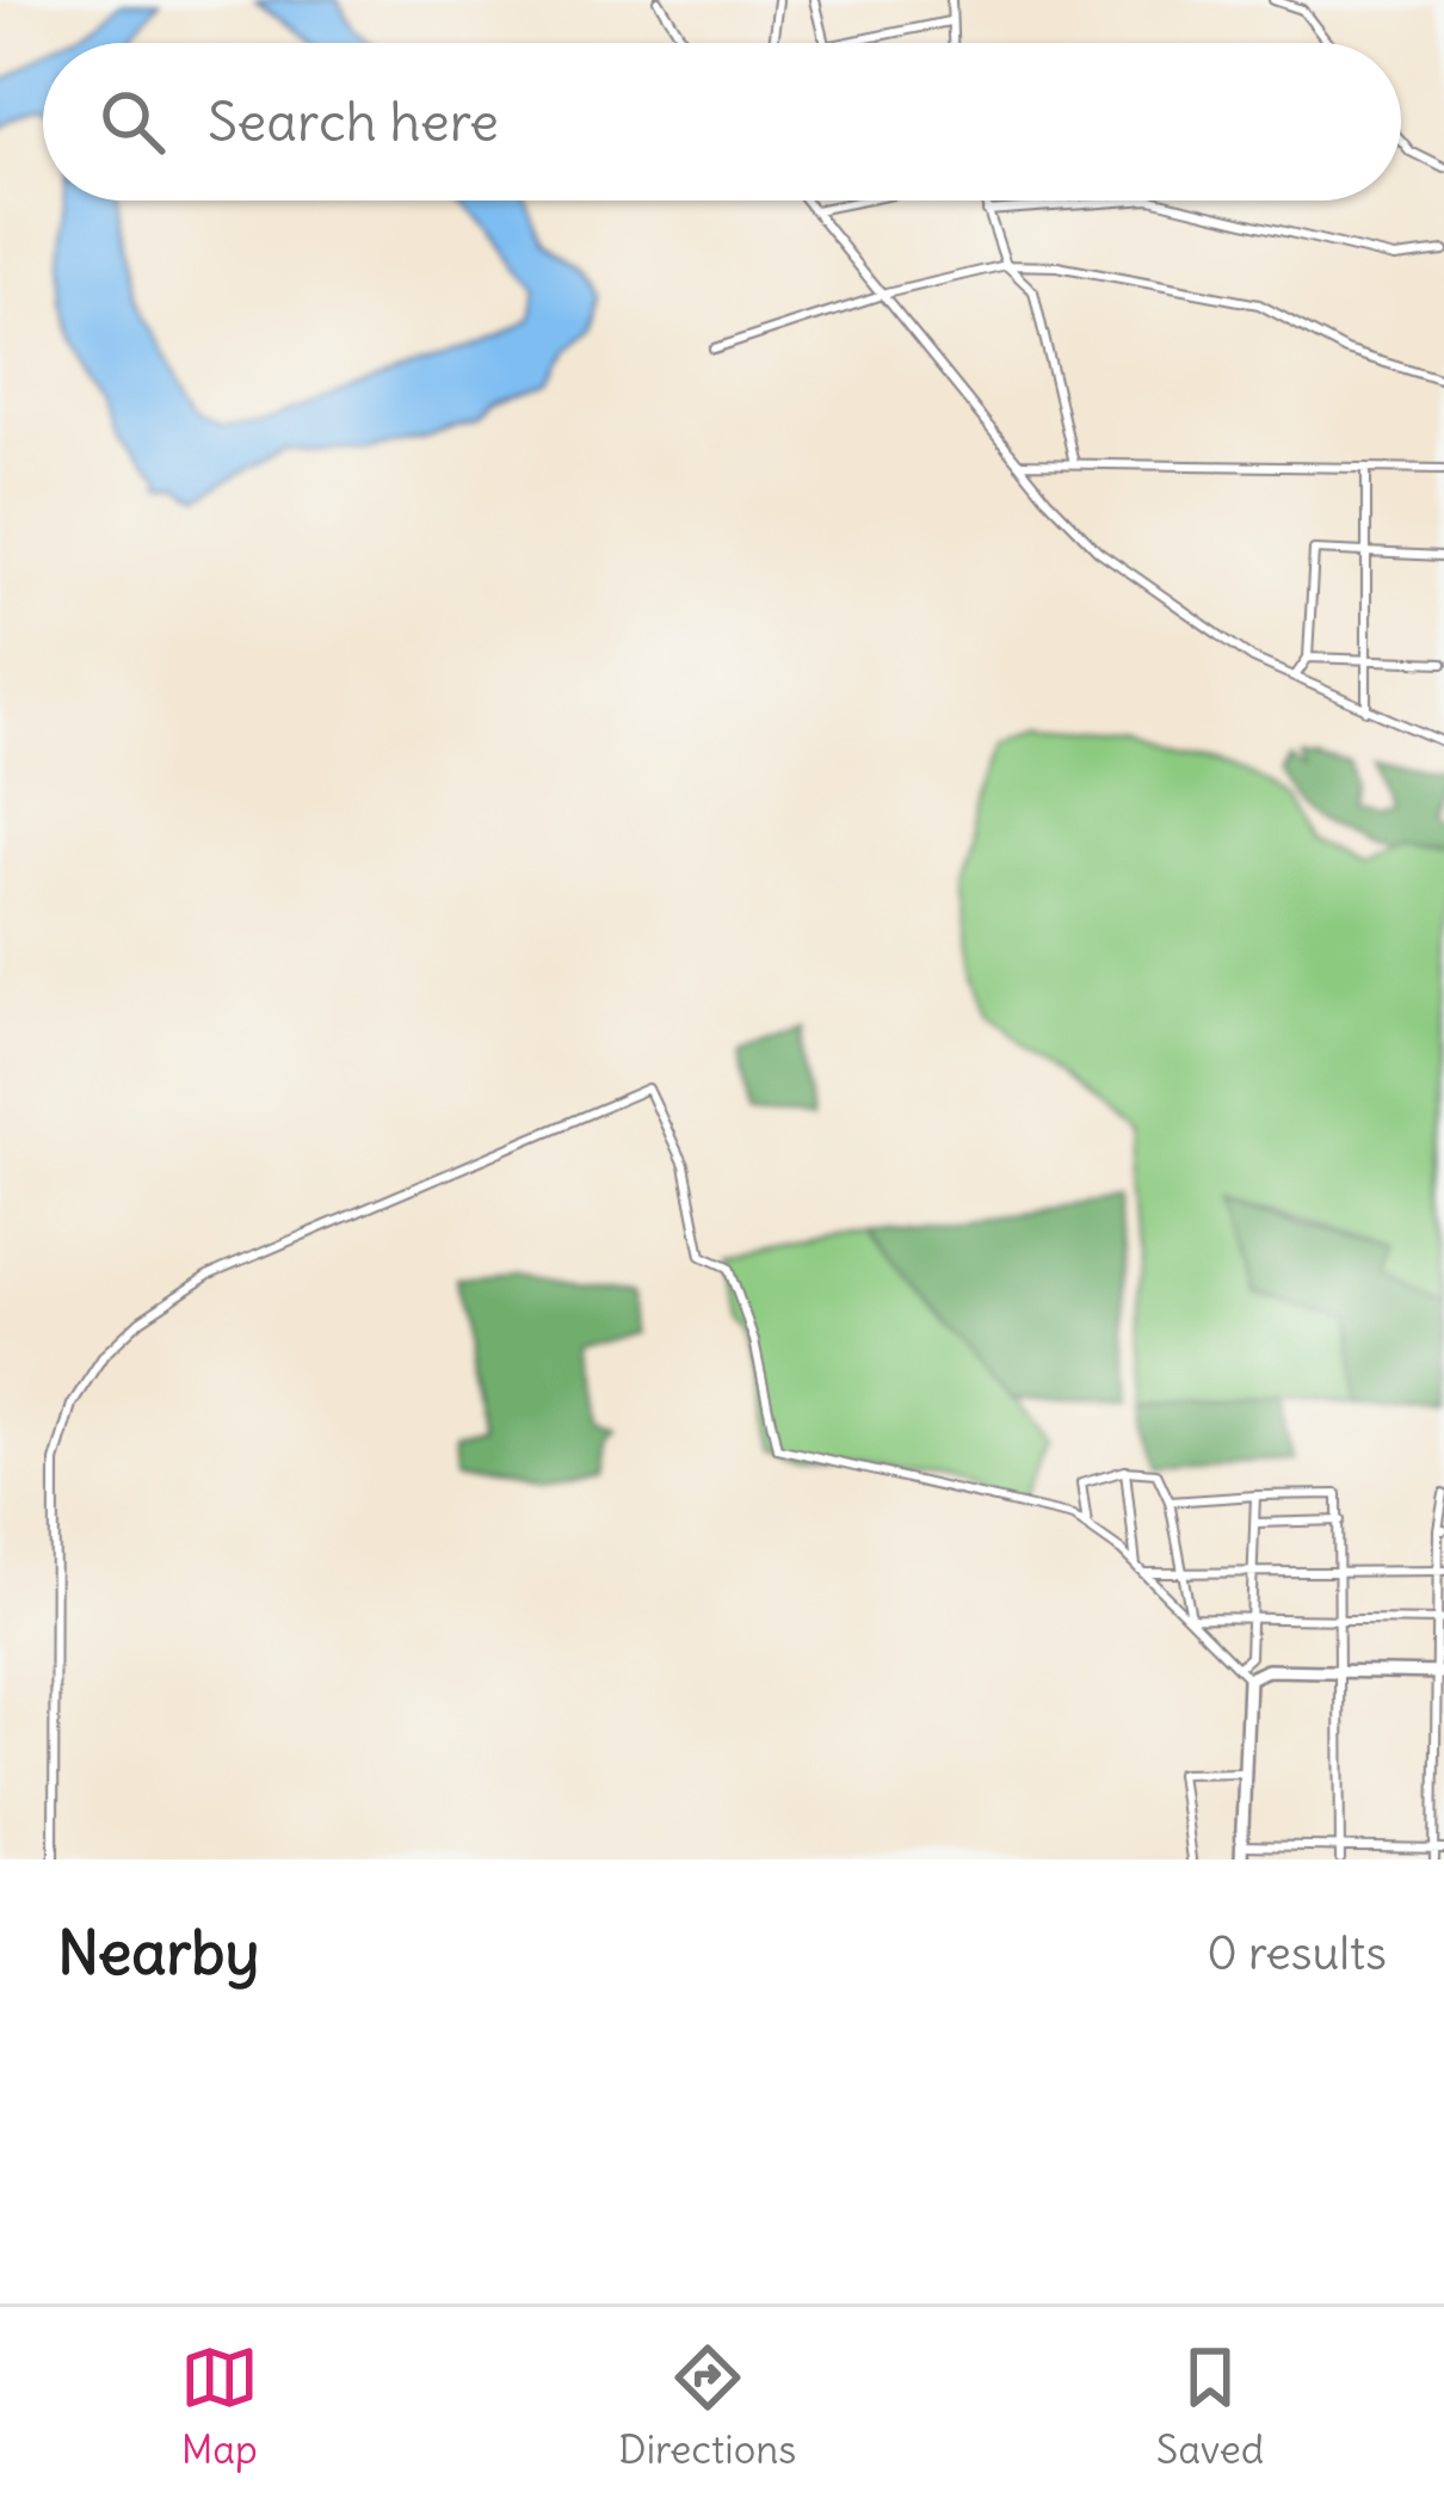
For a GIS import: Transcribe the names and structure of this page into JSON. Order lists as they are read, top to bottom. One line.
{"page":{"search":"Search here","heading":["Nearby","0 results"],"nav":["Map","Directions","Saved"]}}
